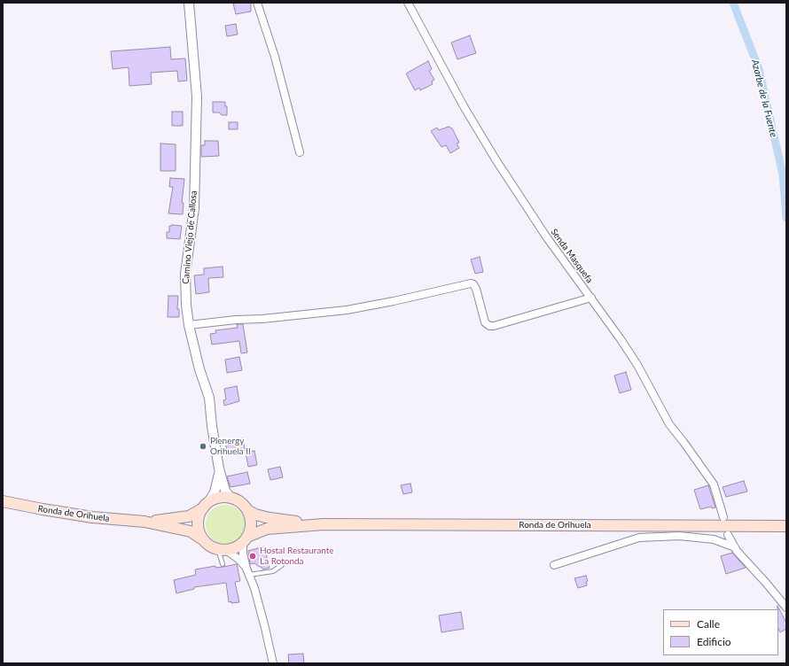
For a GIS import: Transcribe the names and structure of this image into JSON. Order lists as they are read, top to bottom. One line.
{"streets":{"main road":["Ronda de Orihuela"],"street":["Camino Viejo de Callosa","Senda Masquefa"]},"water":["Azarbe de la Fuente"],"places":["Plenergy Orihuela II","Hostal Restaurante La Rotonda"],"legend":["Calle","Edificio"]}
